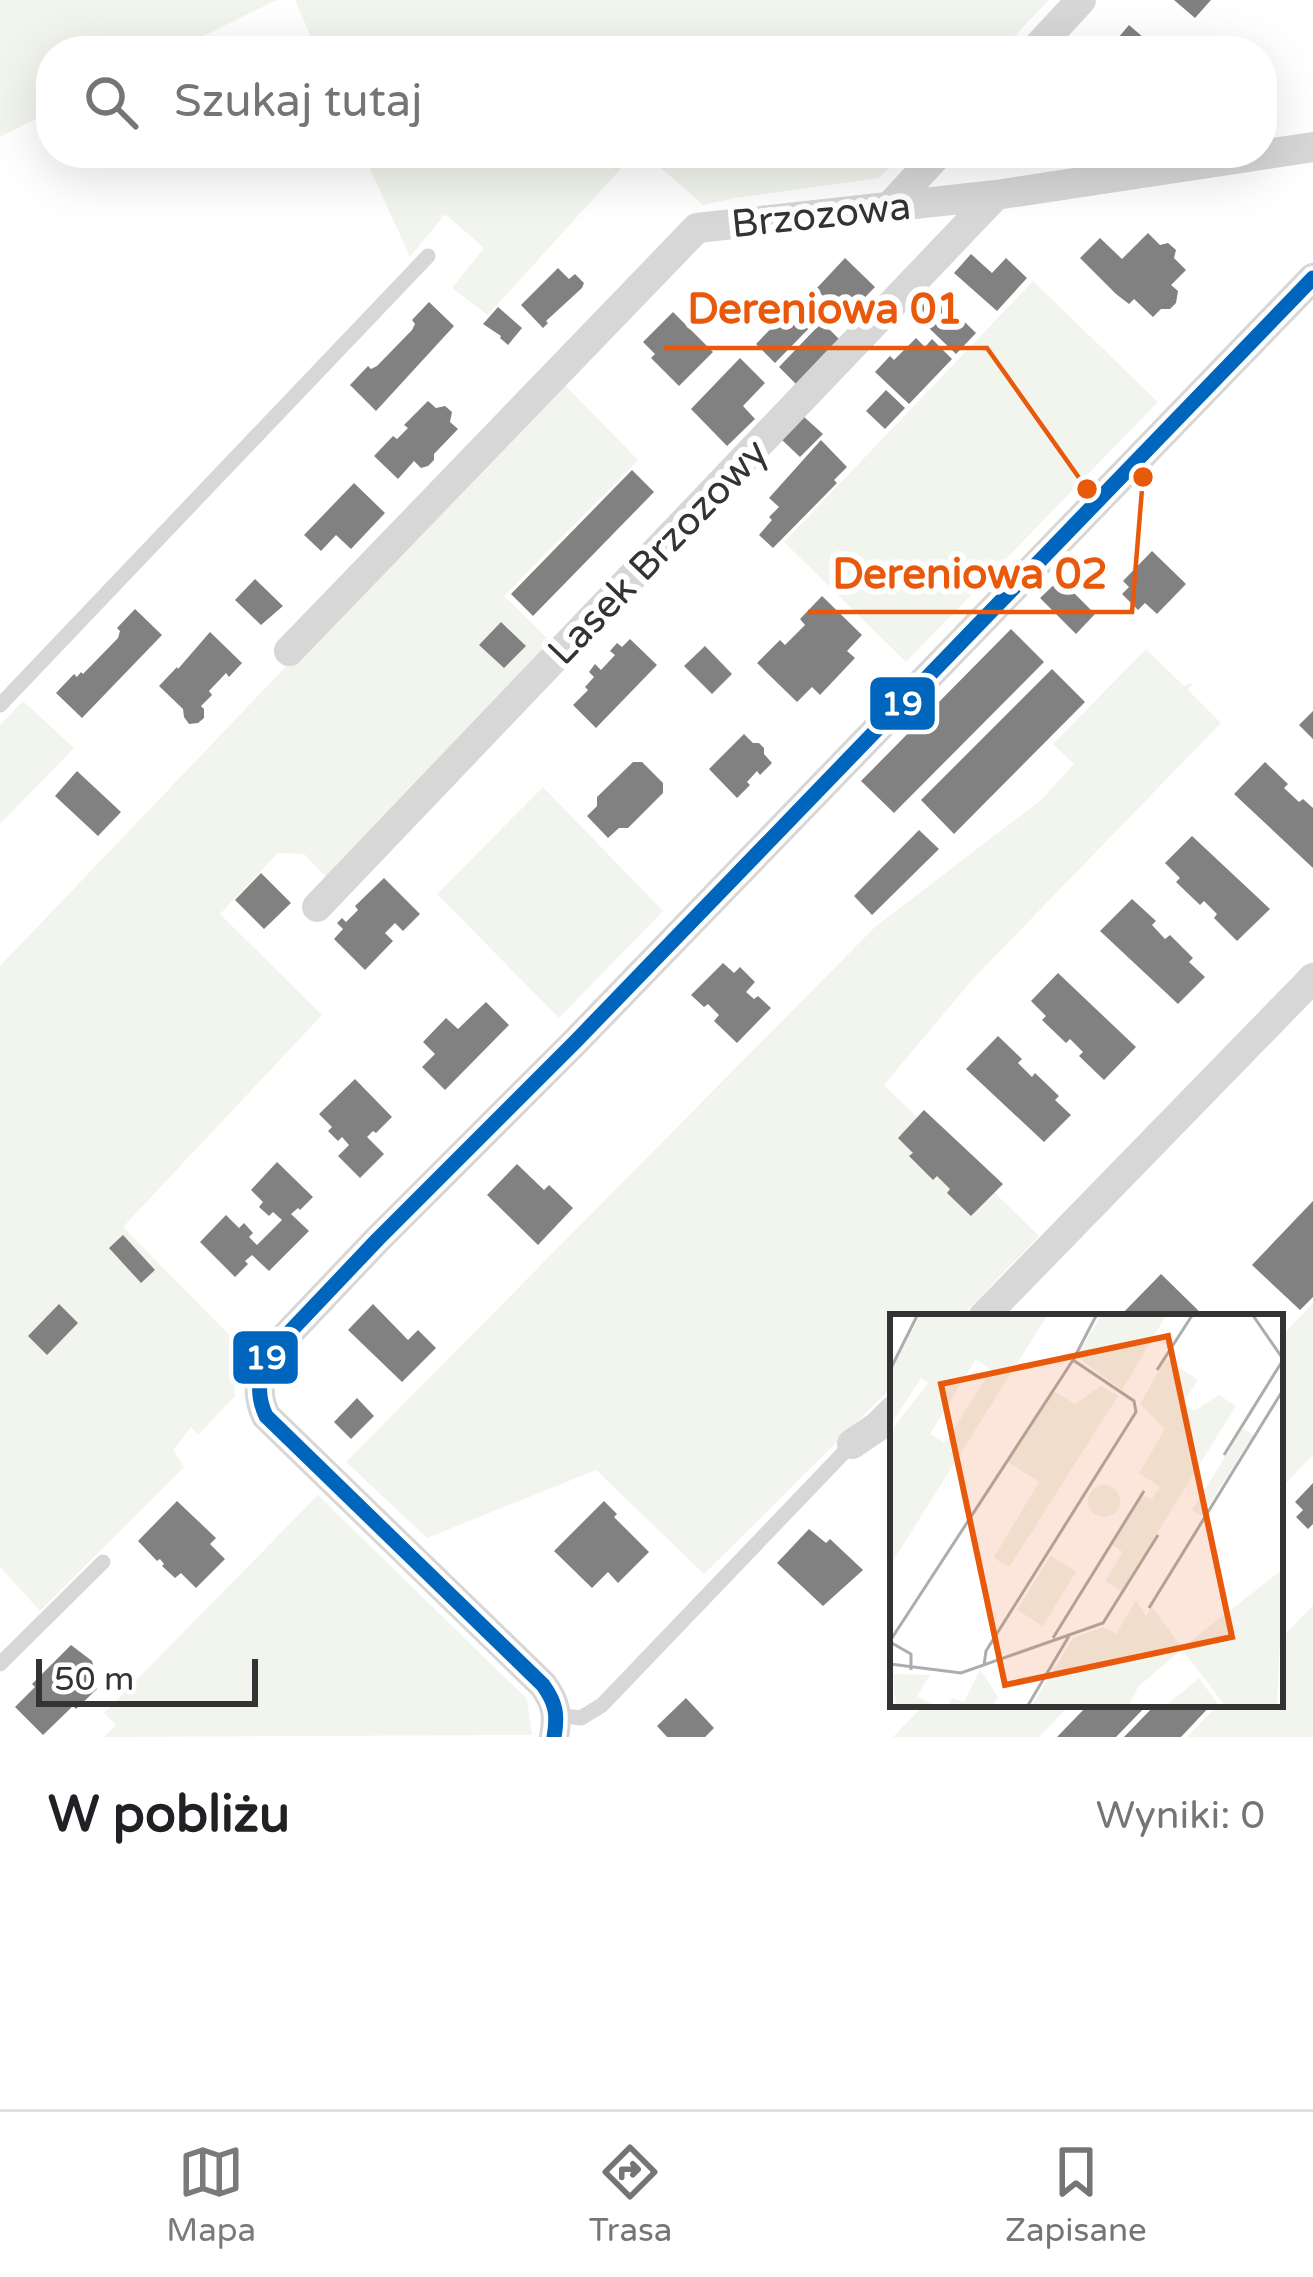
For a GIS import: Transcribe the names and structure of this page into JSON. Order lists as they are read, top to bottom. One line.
{"streets":{"street":["Brzozowa","Lasek Brzozowy"]},"crossings":[["Brzozowa","Lasek Brzozowy"]],"places":["Dereniowa 02","Dereniowa 01"],"lines":["transit line 19"],"scale_bar":"50 m","page":{"search":"Szukaj tutaj","scale":"50 m","heading":["W pobliżu","Wyniki: 0"],"nav":["Mapa","Trasa","Zapisane"]}}
